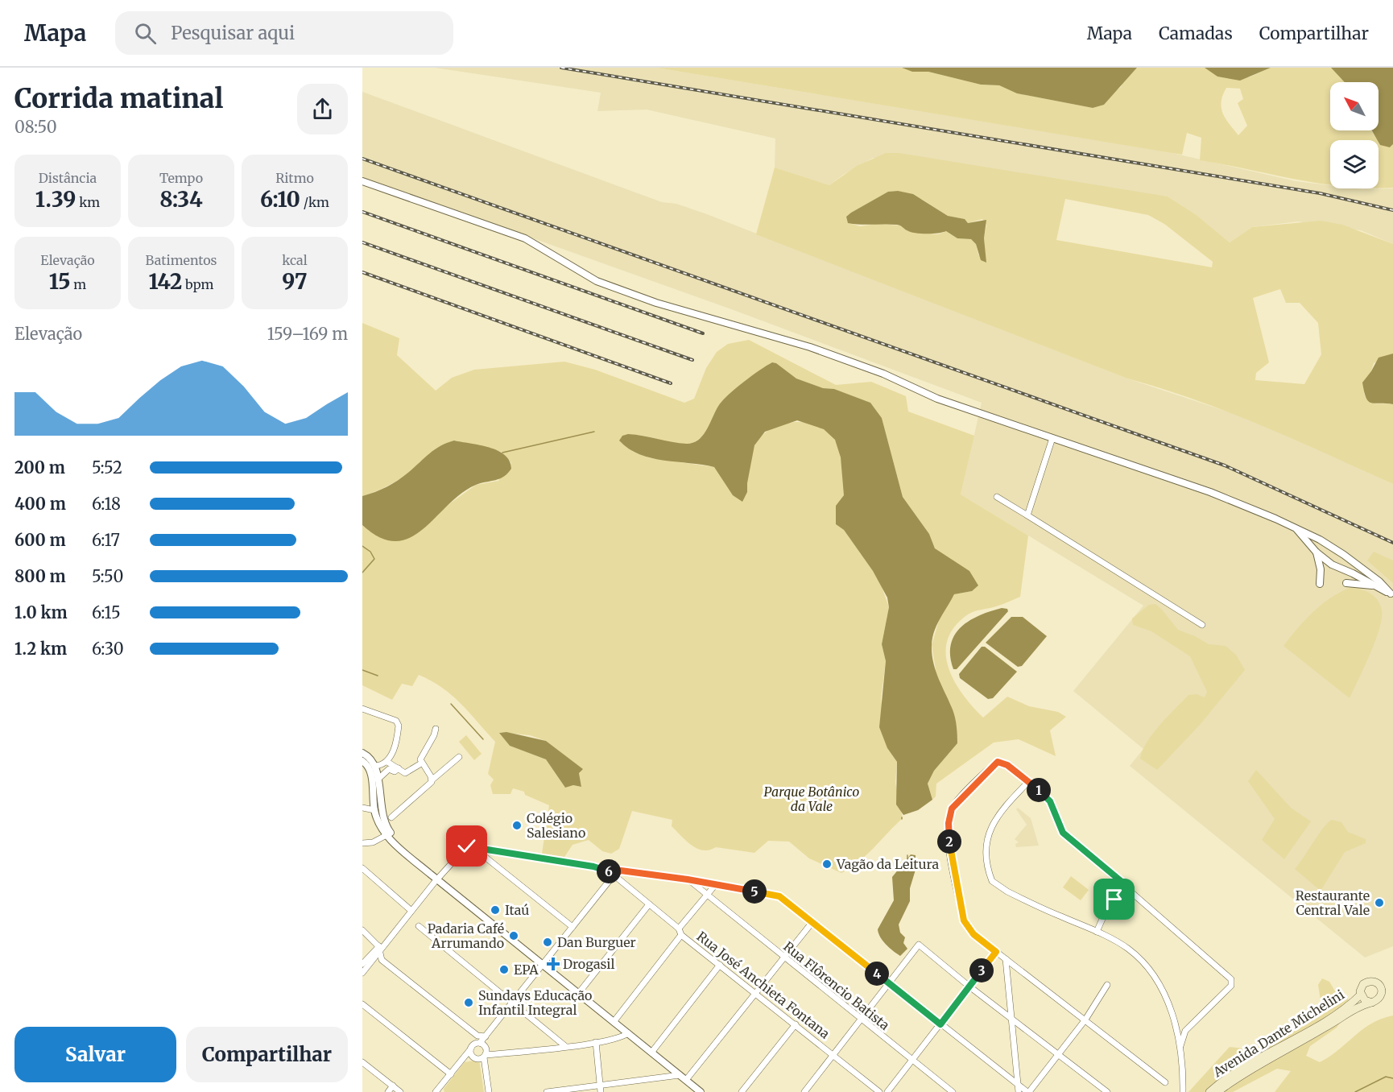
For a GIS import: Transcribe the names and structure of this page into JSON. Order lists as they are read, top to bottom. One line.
{"streets":{"main road":["Avenida Dante Michelini"],"street":["Rua José Anchieta Fontana","Rua Flôrencio Batista"]},"parks":["Parque Botânico da Vale"],"places":{"other":["Colégio Salesiano","Vagão da Leitura","Restaurante Central Vale","Itaú","Padaria Café Arrumando","Dan Burguer","EPA","Sundays Educação Infantil Integral"],"health":["Drogasil"]},"north":"top left","page":{"header":"Mapa","search":"Pesquisar aqui","nav":["Mapa","Camadas","Compartilhar"],"heading":["Corrida matinal","08:50"],"stats":[["Distância","1.39 km"],["Tempo","8:34"],["Ritmo","6:10 /km"],["Elevação","15 m"],["Batimentos","142 bpm"],["kcal","97"]],"chart":["Elevação","159–169 m"],"list":[{"name":"200 m","note":"5:52"},{"name":"400 m","note":"6:18"},{"name":"600 m","note":"6:17"},{"name":"800 m","note":"5:50"},{"name":"1.0 km","note":"6:15"},{"name":"1.2 km","note":"6:30"}],"pins":["1","2","6","5","3","4"],"buttons":["Salvar","Compartilhar"]}}
